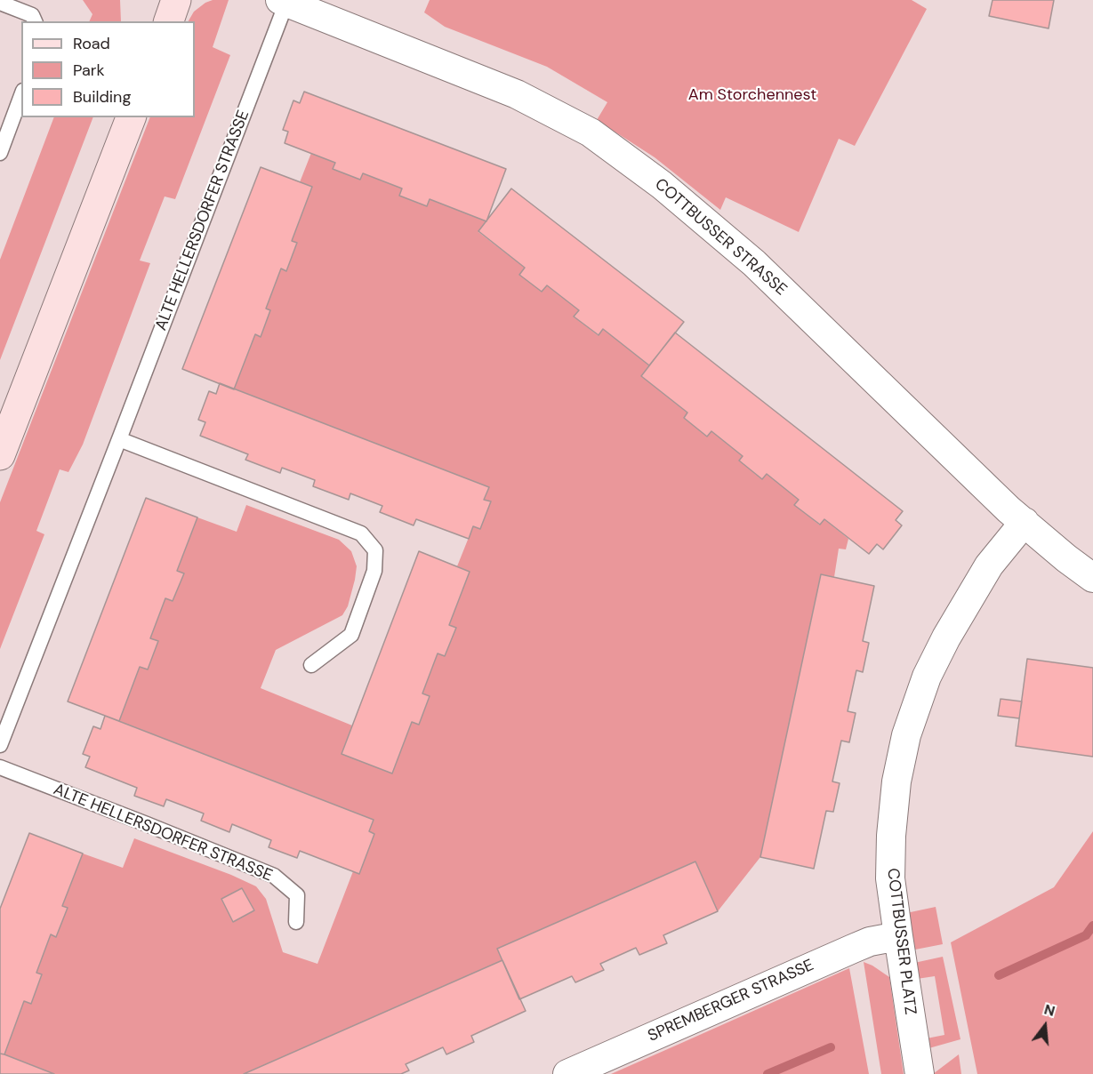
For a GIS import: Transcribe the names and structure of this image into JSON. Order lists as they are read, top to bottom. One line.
{"streets":{"street":["COTTBUSSER STRASSE","COTTBUSSER PLATZ","SPREMBERGER STRASSE"],"lane":["ALTE HELLERSDORFER STRASSE"]},"crossings":[["ALTE HELLERSDORFER STRASSE","COTTBUSSER STRASSE"],["COTTBUSSER STRASSE","COTTBUSSER PLATZ"],["COTTBUSSER PLATZ","SPREMBERGER STRASSE"]],"parks":["Am Storchennest"],"legend":["Road","Park","Building"],"north":"top"}
